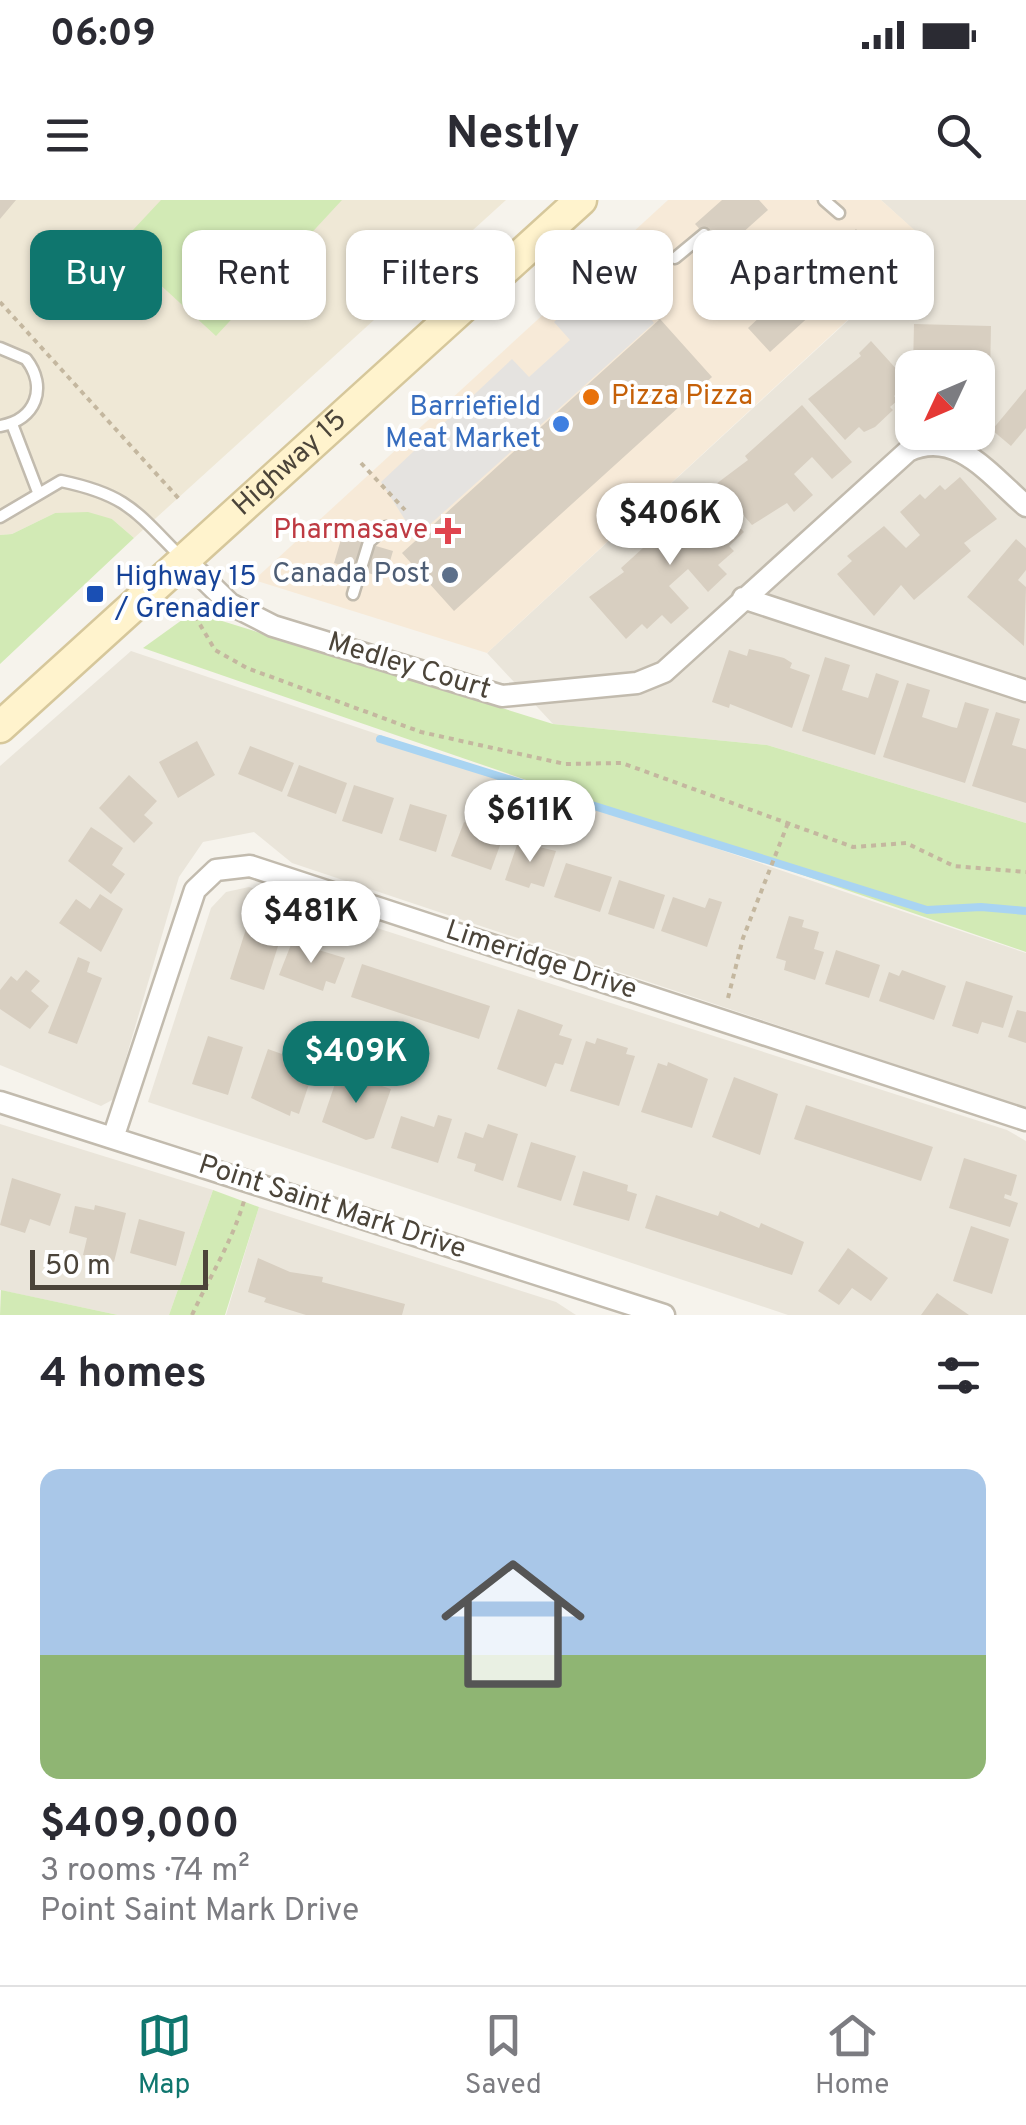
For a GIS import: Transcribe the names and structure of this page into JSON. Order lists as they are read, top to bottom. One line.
{"streets":{"main road":["Highway 15"],"street":["Medley Court","Limeridge Drive","Point Saint Mark Drive"]},"crossings":[["Highway 15","Medley Court"],["Limeridge Drive","Point Saint Mark Drive"]],"places":{"other":["Pizza Pizza","Barriefield Meat Market","Canada Post"],"health":["Pharmasave"],"transit":["Highway 15 / Grenadier"]},"scale_bar":"50 m","north":"bottom left","page":{"status":"06:09","header":"Nestly","chip":["Buy","Rent","Filters","New","Apartment"],"price":["$406K","$611K","$481K","$409K"],"scale":"50 m","heading":"4 homes","list":[{"name":"$409,000","note":"3 rooms · 74 m² · Point Saint Mark Drive"}],"tabs":["Map","Saved","Home"]}}
